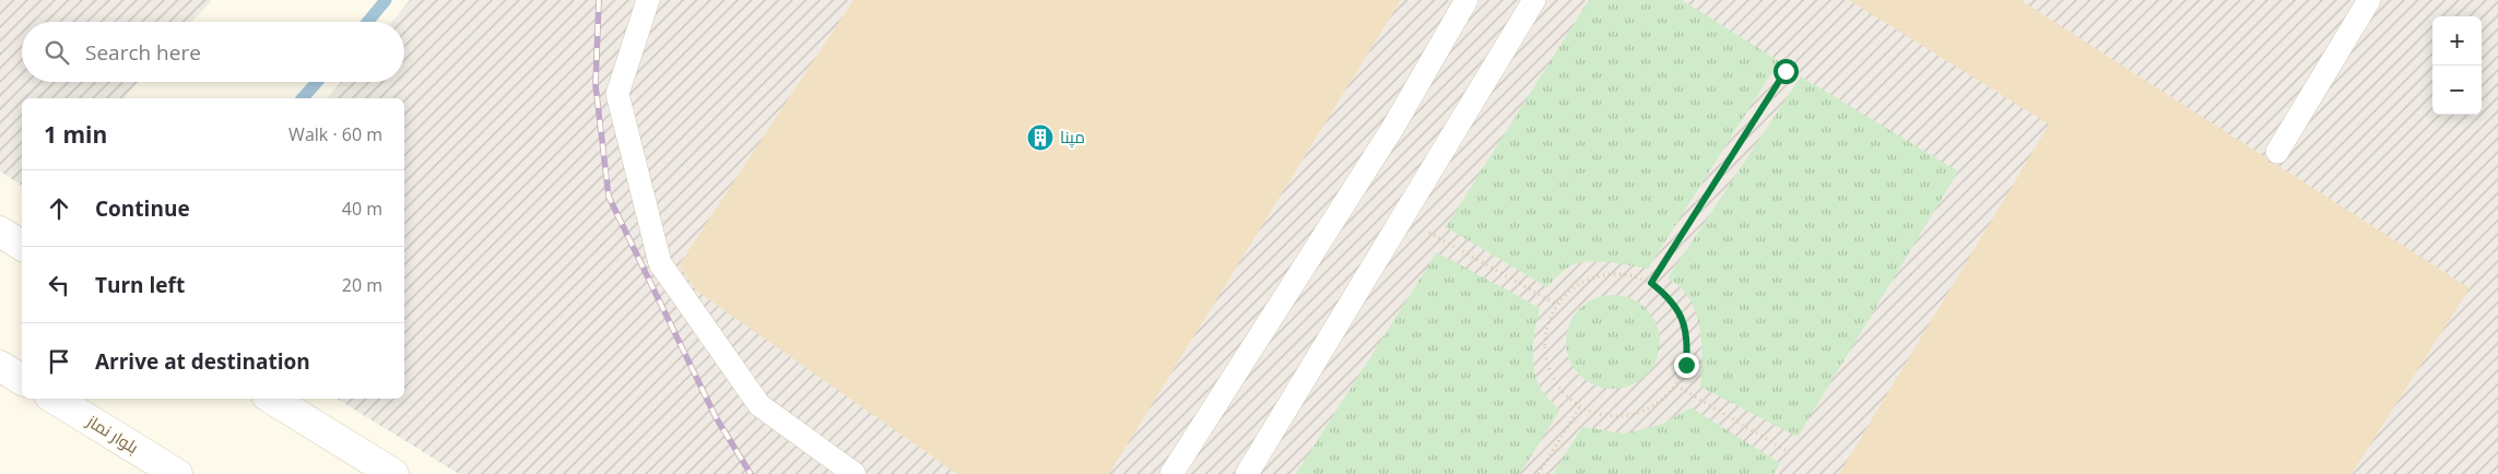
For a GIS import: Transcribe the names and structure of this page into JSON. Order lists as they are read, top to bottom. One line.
{"streets":{"main road":["بلوار نماز"]},"places":{"building":["مپنا"]},"page":{"map_buttons":["+","−"],"search":"Search here","heading":["1 min","Walk · 60 m"],"list":[["Continue","40 m"],["Turn left","20 m"],"Arrive at destination"]}}
